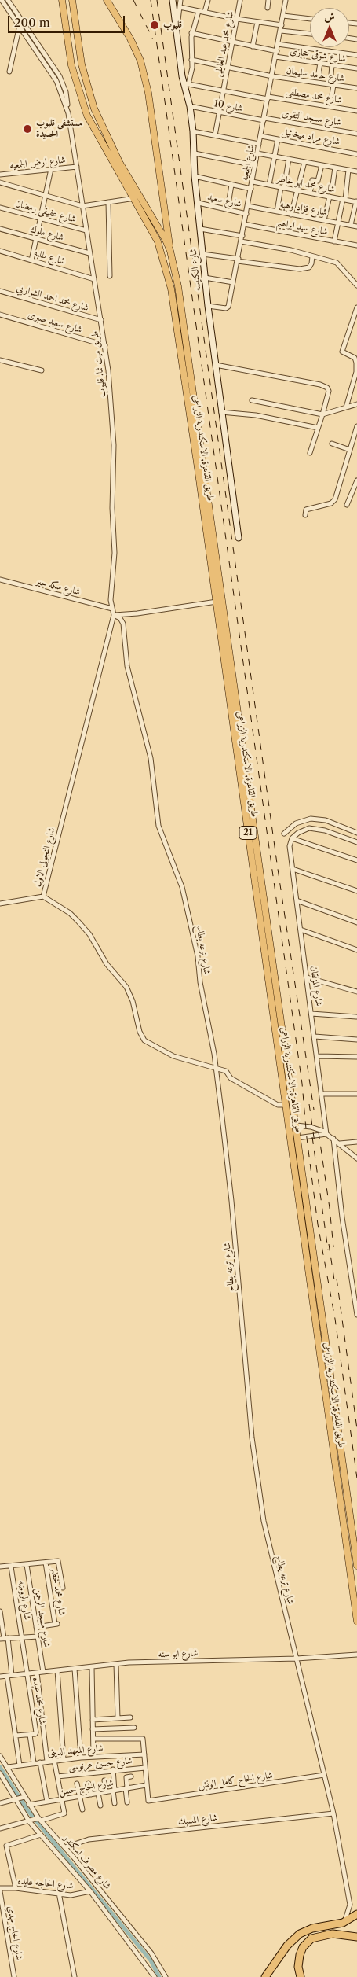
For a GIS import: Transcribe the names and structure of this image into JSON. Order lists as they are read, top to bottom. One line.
{"streets":{"highway":["طريق القاهرة, الاسكندرية الزراعى","21"],"main road":["شارع الكنيسه"],"street":["شارع محمد عبد العاطى","شارع شوقى حجازى","شارع حامد سليمان","شارع محمد مصطفى","شارع 10","شارع مسجد التقوى","شارع مراد ميخائيل","شارع ارض الجمعيه","شارع الجمعيه","شارع محمد ابو خاطر","شارع سعيد","شارع فؤاد وهبه","شارع عفيفى رمضان","شارع سيد ابراهيم","شارع ملوك","شارع طلبه","شارع محمد احمد الشواربي","شارع سعيد صبرى","طريق ميت نما, قليوب","شارع سكه جير","شارع النجولى الاول","شارع ترعه بطاح","شارع المزلقان","شارع محمد خضر","شارع الروضه","شارع مسجد الرحمن","شارع ابو سنه","شارع محمد عبده","شارع المعهد الدينى","شارع حسين عرنوسى","شارع الحاج كامل الونش","شارع الحاج حسن","شارع المسبك","شارع مصرف اسكندر","شارع الحاجه عايده","شارع الحاج مهدي"]},"crossings":[["شارع محمد عبد العاطى","شارع حامد سليمان"],["شارع محمد عبد العاطى","شارع محمد مصطفى"],["شارع محمد عبد العاطى","شارع 10"],["شارع شوقى حجازى","شارع الجمعيه"],["شارع حامد سليمان","شارع الجمعيه"],["شارع محمد مصطفى","شارع الجمعيه"],["شارع محمد مصطفى","شارع الكنيسه"],["شارع 10","شارع مسجد التقوى"],["شارع 10","شارع الجمعيه"],["شارع 10","شارع الكنيسه"],["شارع مسجد التقوى","شارع الجمعيه"],["شارع مراد ميخائيل","شارع الجمعيه"],["شارع ارض الجمعيه","طريق ميت نما, قليوب"],["شارع الجمعيه","شارع محمد ابو خاطر"],["شارع الجمعيه","شارع سعيد"],["شارع الجمعيه","شارع فؤاد وهبه"],["شارع الجمعيه","شارع سيد ابراهيم"],["شارع الجمعيه","شارع الكنيسه"],["شارع سعيد","شارع الكنيسه"],["شارع عفيفى رمضان","طريق ميت نما, قليوب"],["شارع ملوك","طريق ميت نما, قليوب"],["شارع طلبه","طريق ميت نما, قليوب"],["شارع محمد احمد الشواربي","طريق ميت نما, قليوب"],["شارع سعيد صبرى","طريق ميت نما, قليوب"],["طريق ميت نما, قليوب","شارع سكه جير"],["طريق ميت نما, قليوب","شارع النجولى الاول"],["طريق ميت نما, قليوب","شارع ترعه بطاح"],["طريق القاهرة, الاسكندرية الزراعى","شارع النجولى الاول"],["شارع النجولى الاول","شارع ترعه بطاح"],["شارع ترعه بطاح","شارع ابو سنه"],["شارع ترعه بطاح","شارع الحاج كامل الونش"],["شارع ترعه بطاح","شارع المسبك"],["شارع محمد خضر","شارع مسجد الرحمن"],["شارع الروضه","شارع ابو سنه"],["شارع الروضه","شارع محمد عبده"],["شارع مسجد الرحمن","شارع ابو سنه"],["شارع ابو سنه","شارع محمد عبده"],["شارع المعهد الدينى","شارع مصرف اسكندر"],["شارع الحاج كامل الونش","شارع الحاج حسن"],["شارع الحاج حسن","شارع مصرف اسكندر"],["شارع المسبك","شارع مصرف اسكندر"],["شارع مصرف اسكندر","شارع الحاجه عايده"],["شارع الحاجه عايده","شارع الحاج مهدي"]],"places":["قليوب","مستشفى قليوب الجديدة"],"scale_bar":"200 m","north":"top"}
